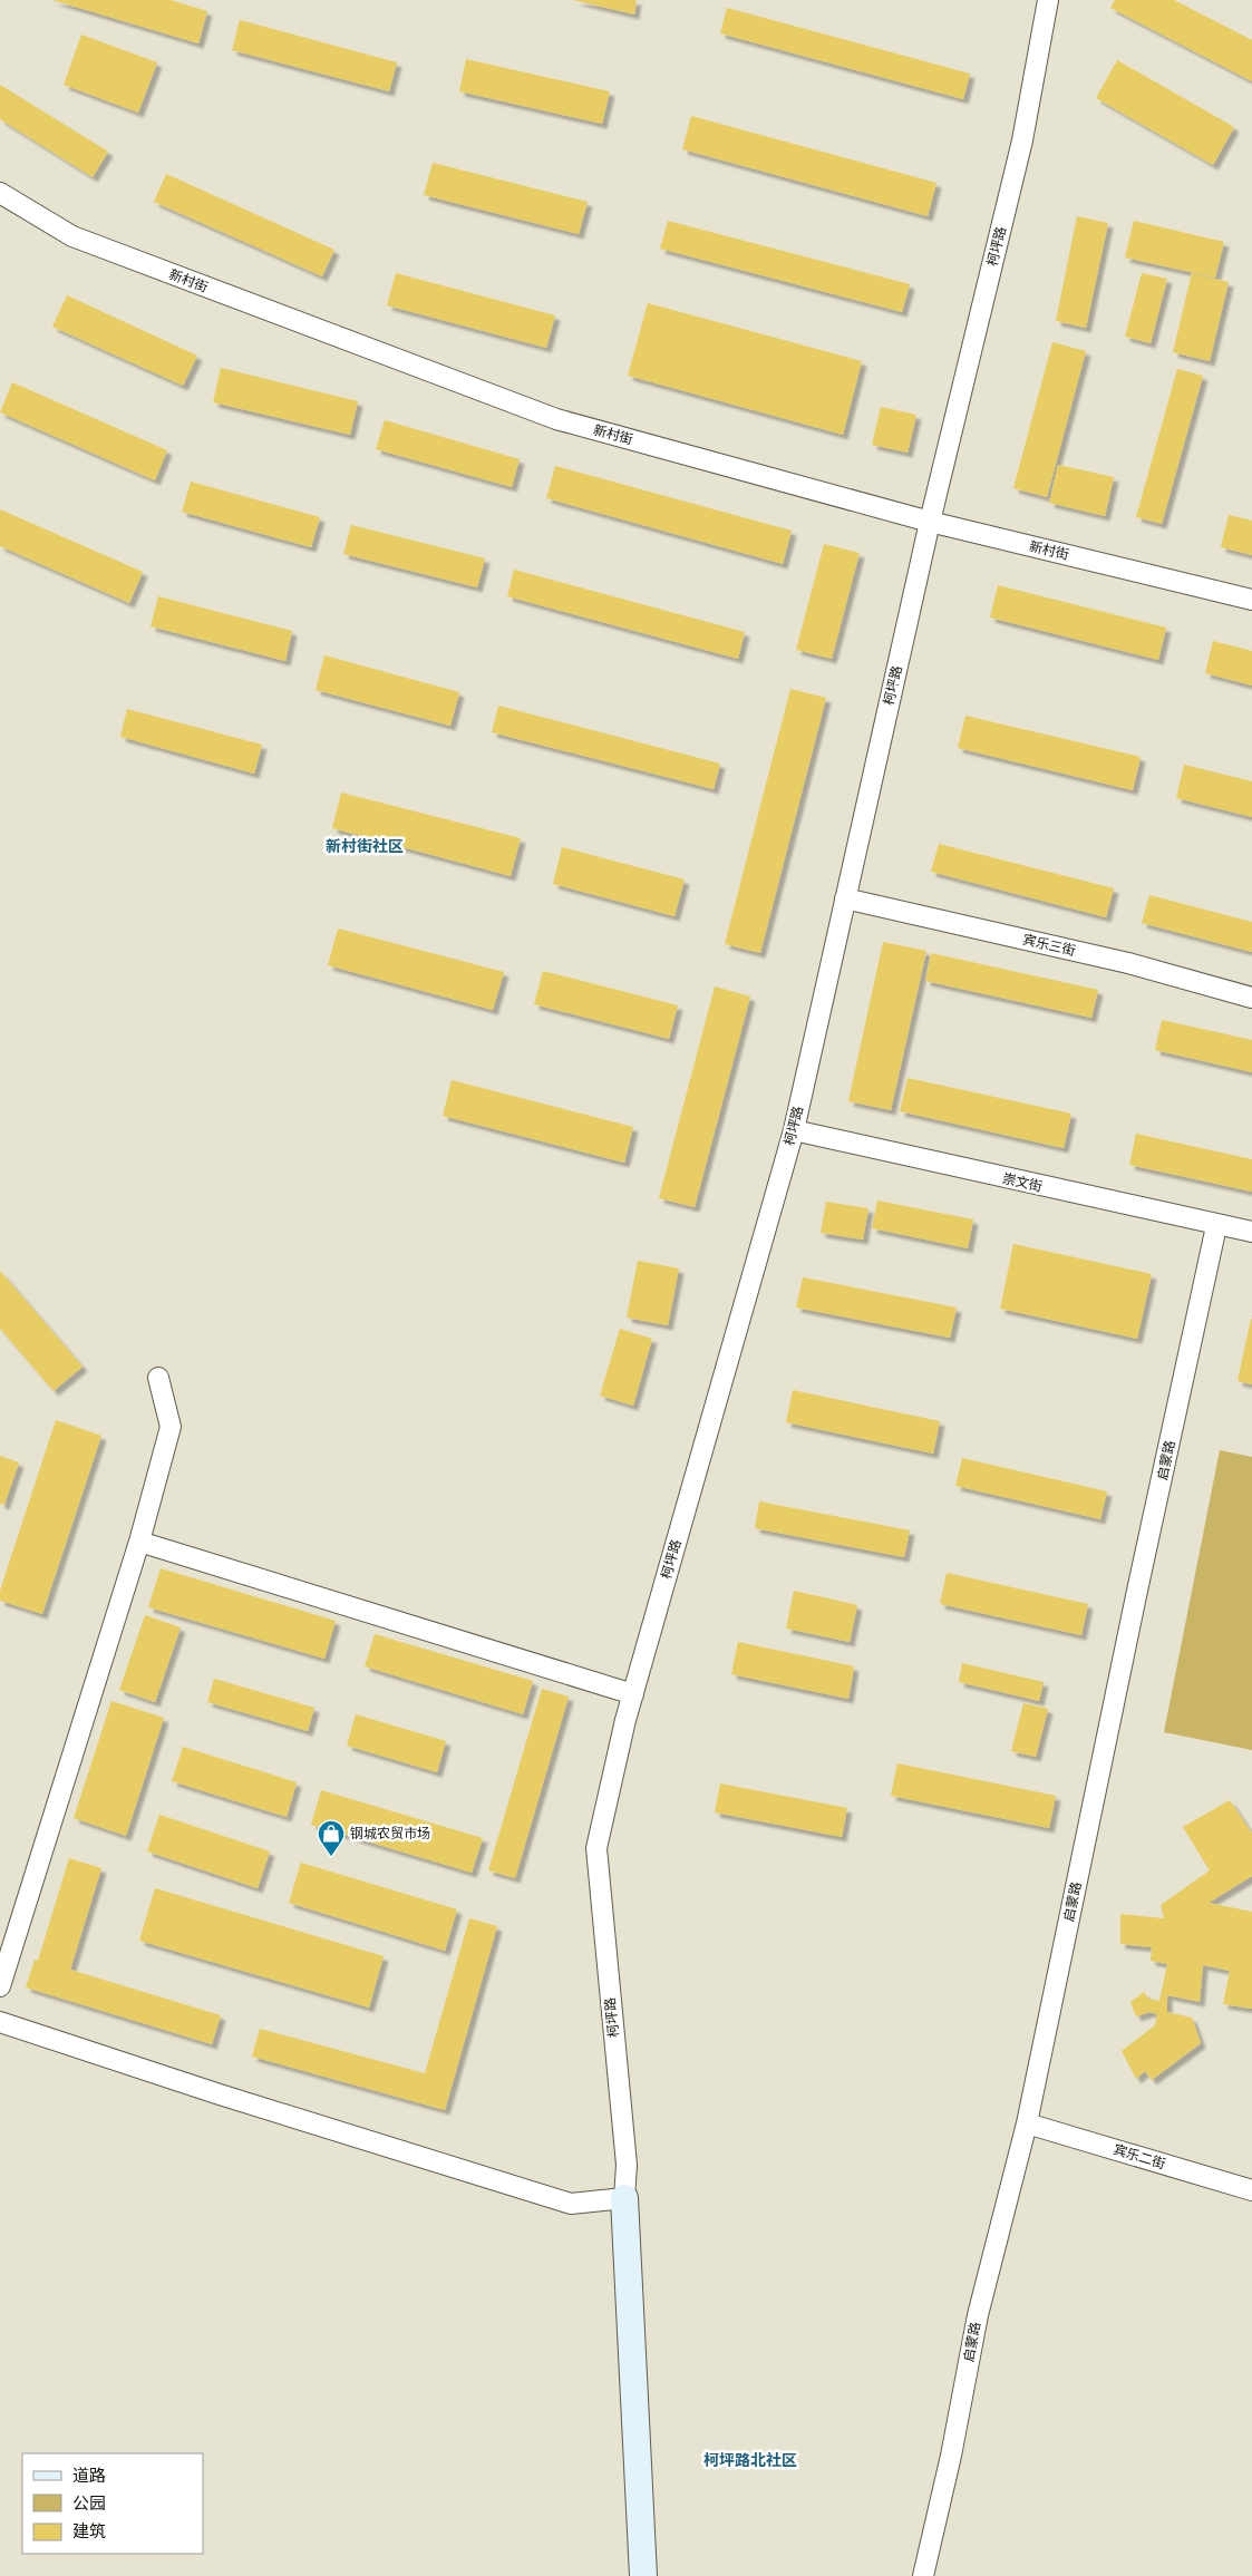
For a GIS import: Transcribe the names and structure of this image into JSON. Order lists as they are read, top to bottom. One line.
{"streets":{"street":["柯坪路","新村街","宾乐三街","崇文街","启蒙路","宾乐二街"]},"crossings":[["柯坪路","新村街"],["柯坪路","宾乐三街"],["柯坪路","崇文街"],["崇文街","启蒙路"],["启蒙路","宾乐二街"]],"districts":["新村街社区","柯坪路北社区"],"places":{"shop":["钢城农贸市场"]},"legend":["道路","公园","建筑"]}
